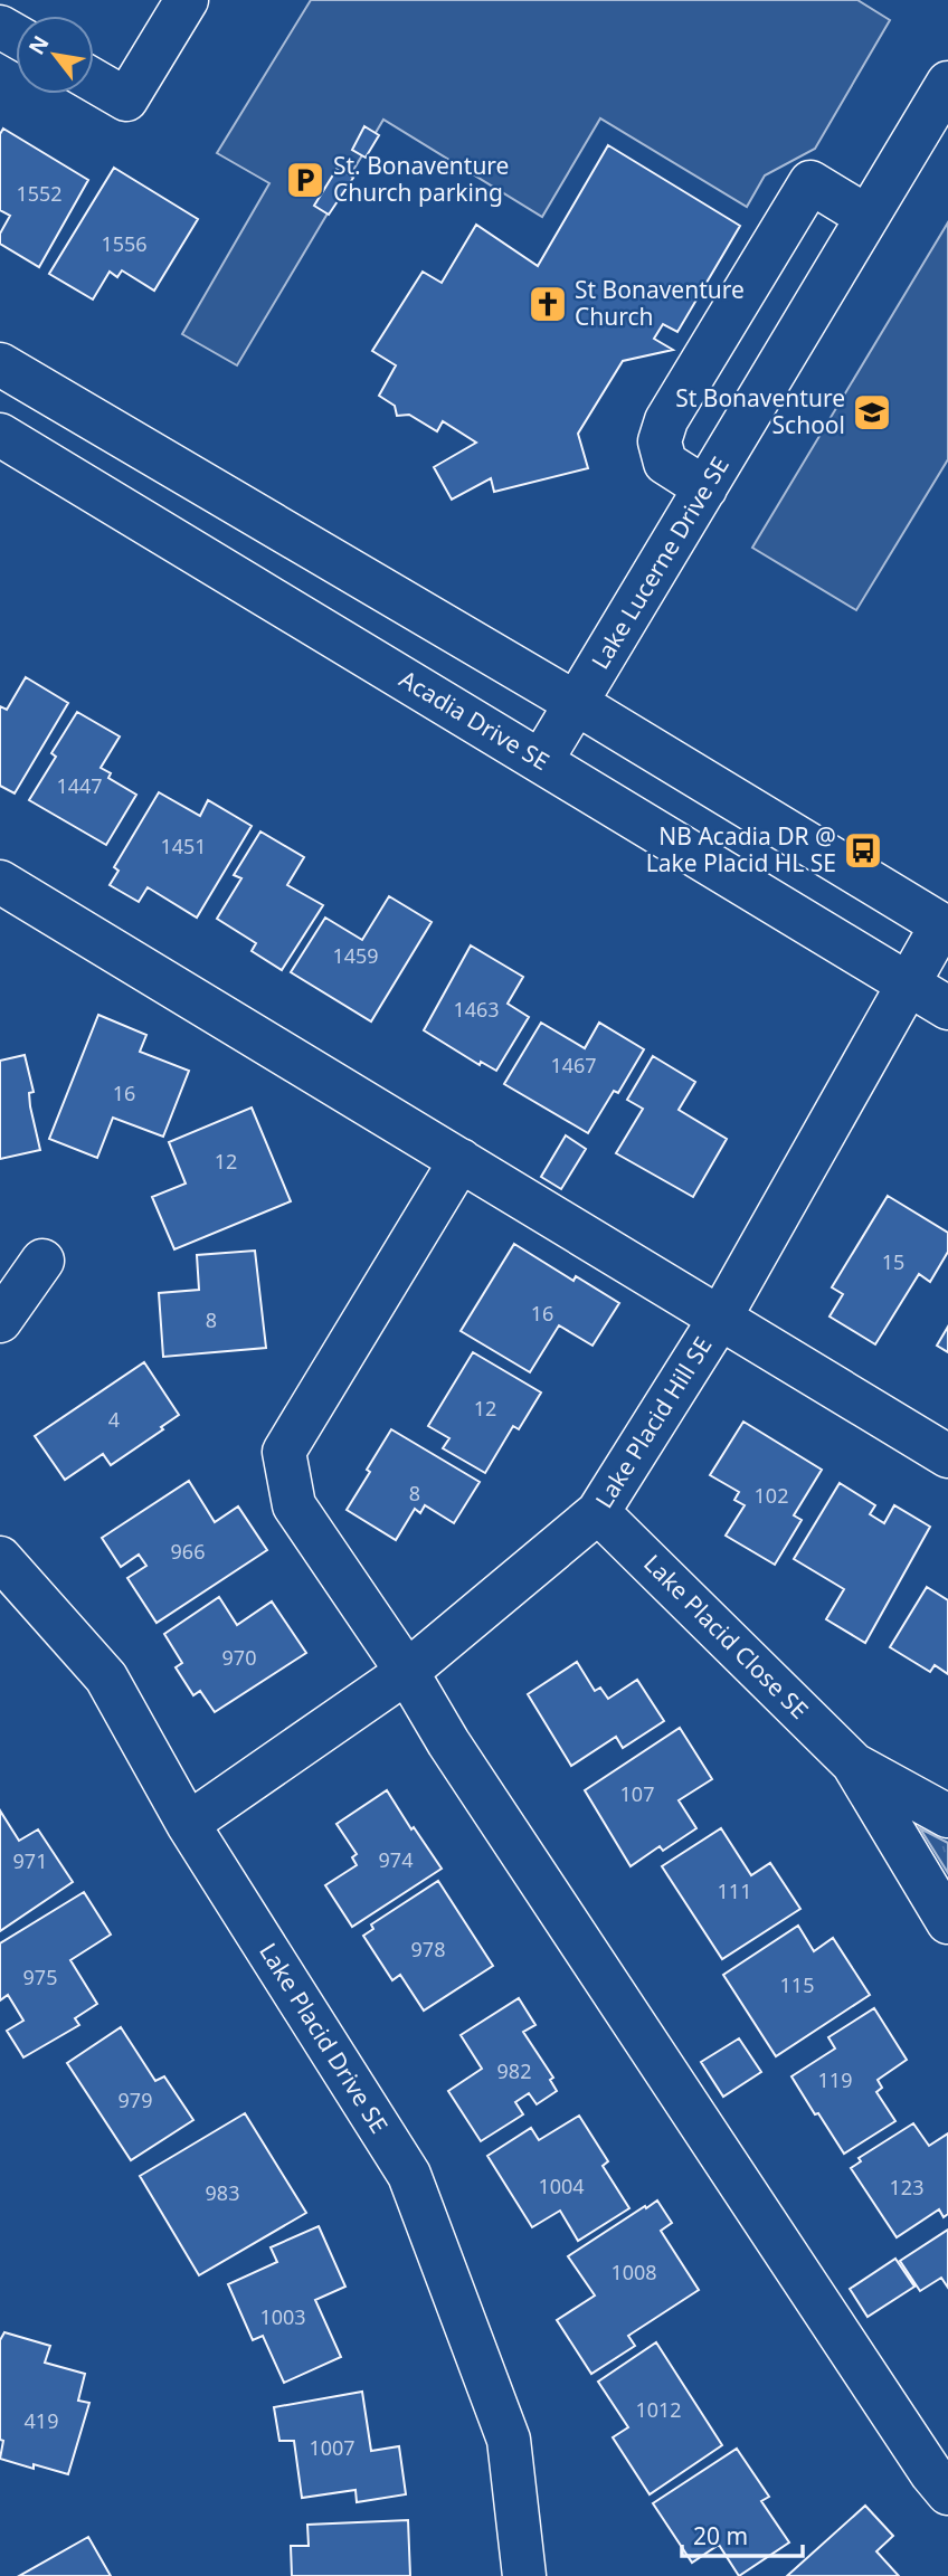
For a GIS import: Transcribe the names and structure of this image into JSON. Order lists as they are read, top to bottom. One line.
{"streets":{"street":["Lake Lucerne Drive SE","Acadia Drive SE","Lake Placid Hill SE","Lake Placid Close SE","Lake Placid Drive SE"]},"crossings":[["Lake Lucerne Drive SE","Acadia Drive SE"],["Acadia Drive SE","Lake Placid Hill SE"],["Lake Placid Hill SE","Lake Placid Close SE"],["Lake Placid Hill SE","Lake Placid Drive SE"]],"places":{"parking":["St. Bonaventure Church parking"],"church":["St Bonaventure Church"],"school or university":["St Bonaventure School"],"bus stop":["NB Acadia DR @ Lake Placid HL SE"]},"house_numbers":["1552","1556","1447","1451","1459","1463","1467","16","12","15","16","8","12","4","8","102","966","970","107","974","971","111","978","975","115","982","119","979","1004","123","983","1008","1003","1012","419","1007"],"scale_bar":"20 m","north":"top left"}
